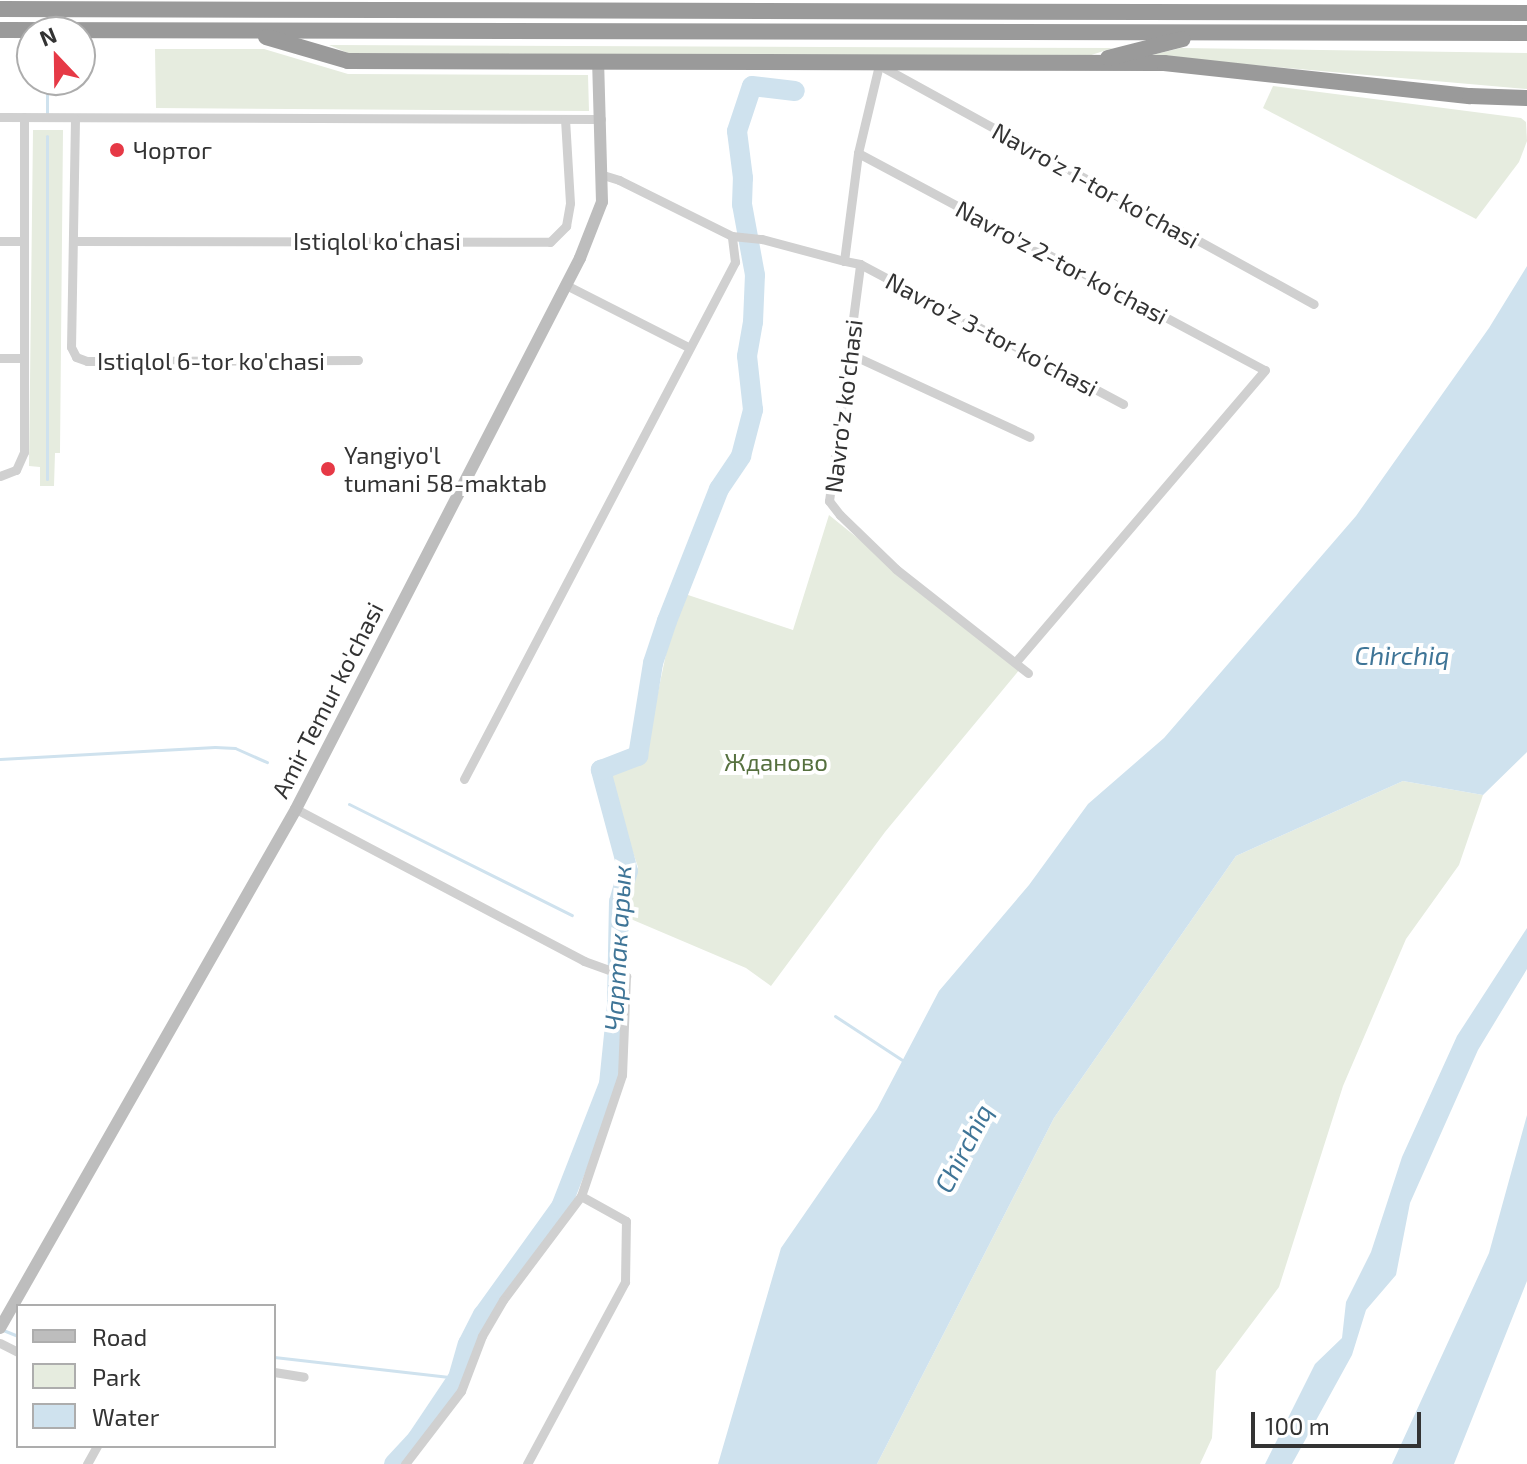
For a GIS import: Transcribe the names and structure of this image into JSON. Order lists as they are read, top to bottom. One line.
{"streets":{"main road":["Amir Temur ko'chasi"],"street":["Navro'z 1-tor ko'chasi","Istiqlol koʻchasi","Navro'z 2-tor ko'chasi","Navro'z 3-tor ko'chasi","Istiqlol 6-tor ko'chasi","Navro'z ko'chasi"]},"crossings":[["Istiqlol koʻchasi","Istiqlol 6-tor ko'chasi"],["Navro'z 2-tor ko'chasi","Navro'z ko'chasi"],["Navro'z 3-tor ko'chasi","Navro'z ko'chasi"]],"water":["Chirchiq","Чартак арык"],"parks":["Жданово"],"places":["Чортог","Yangiyo'l tumani 58-maktab"],"legend":["Road","Park","Water"],"scale_bar":"100 m","north":"top"}
